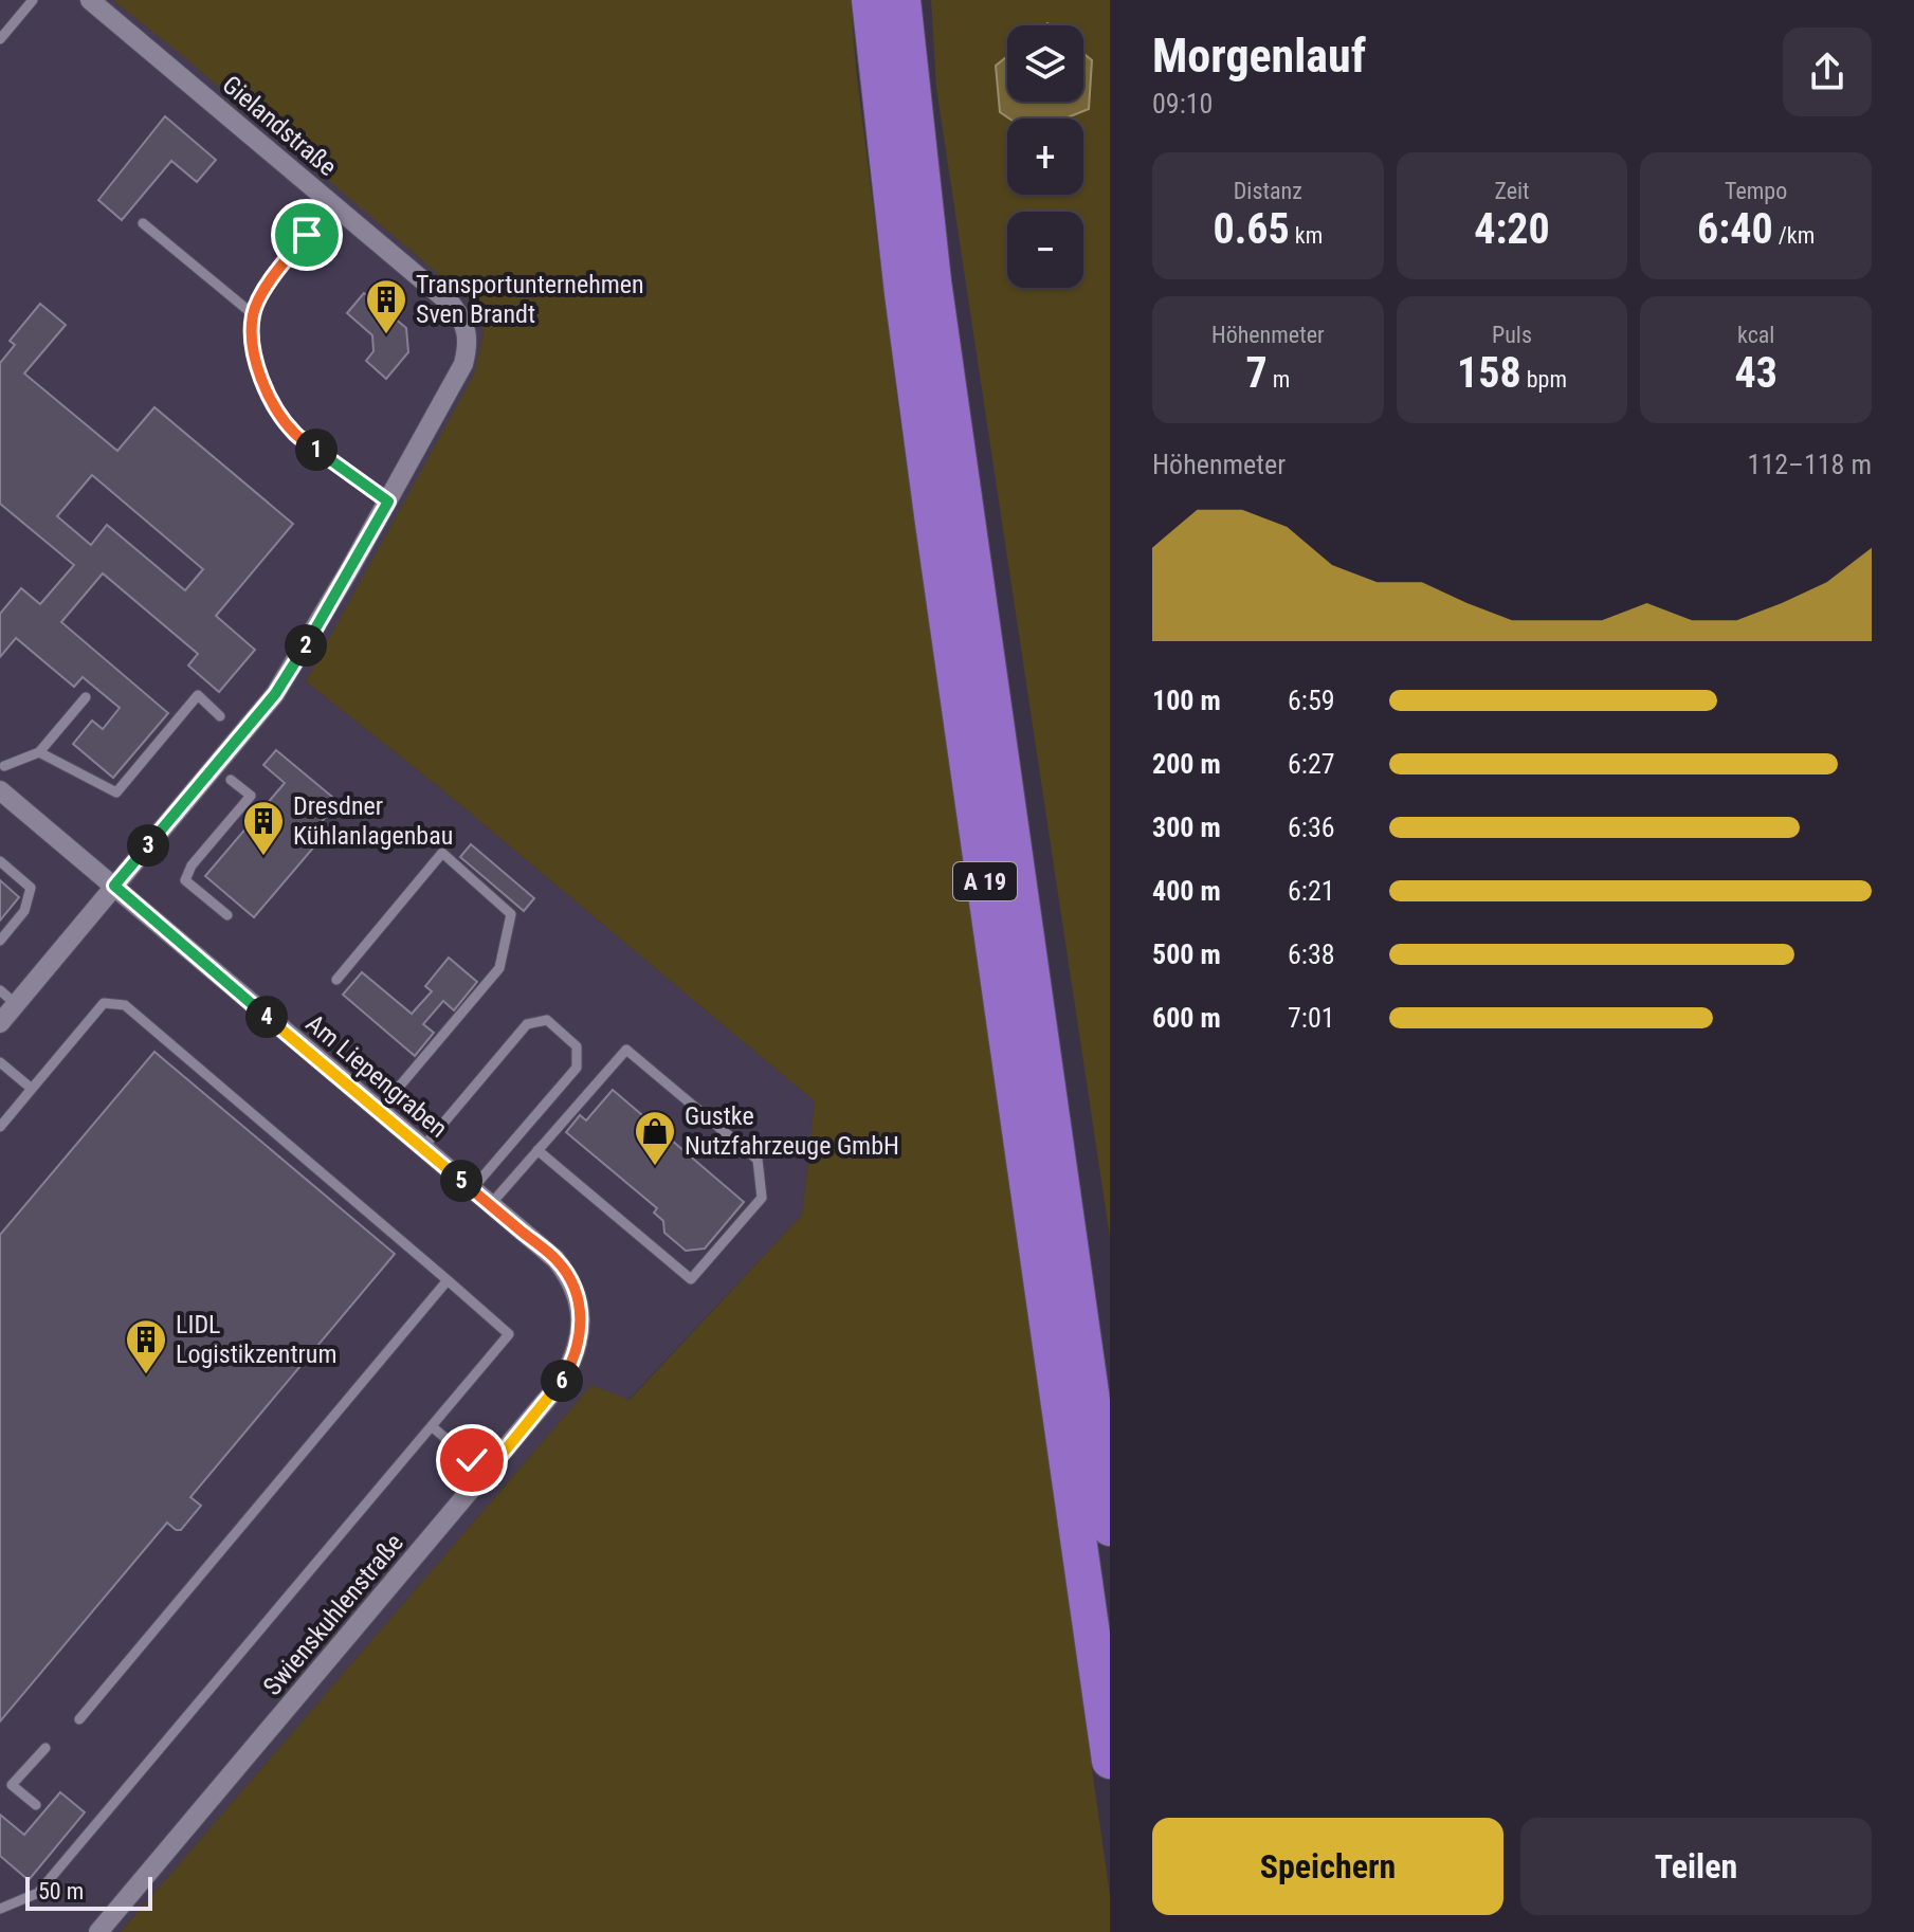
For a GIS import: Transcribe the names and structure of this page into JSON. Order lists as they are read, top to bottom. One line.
{"streets":{"highway":["A 19"],"street":["Gielandstraße","Am Liepengraben","Swienskuhlenstraße"]},"crossings":[["Am Liepengraben","Swienskuhlenstraße"]],"places":{"building":["Transportunternehmen Sven Brandt","Dresdner Kühlanlagenbau","LIDL Logistikzentrum"],"shop":["Gustke Nutzfahrzeuge GmbH"]},"scale_bar":"50 m","page":{"heading":["Morgenlauf","09:10"],"map_buttons":["+","−"],"stats":[["Distanz","0.65 km"],["Zeit","4:20"],["Tempo","6:40 /km"],["Höhenmeter","7 m"],["Puls","158 bpm"],["kcal","43"]],"pins":["1","2","3","4","5","6"],"chart":["Höhenmeter","112–118 m"],"list":[{"name":"100 m","note":"6:59"},{"name":"200 m","note":"6:27"},{"name":"300 m","note":"6:36"},{"name":"400 m","note":"6:21"},{"name":"500 m","note":"6:38"},{"name":"600 m","note":"7:01"}],"buttons":["Speichern","Teilen"],"scale":"50 m"}}
